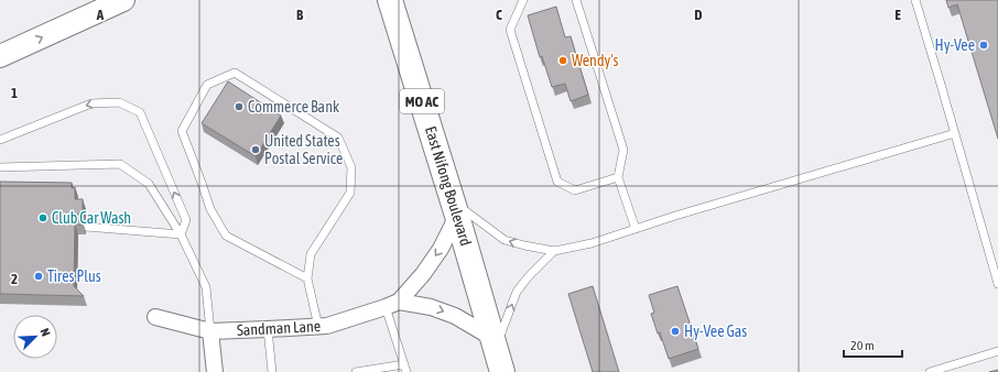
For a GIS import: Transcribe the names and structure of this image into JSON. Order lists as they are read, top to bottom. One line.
{"streets":{"main road":["MO AC","East Nifong Boulevard"],"street":["Sandman Lane"]},"crossings":[["East Nifong Boulevard","Sandman Lane"]],"places":["Hy-Vee","Wendy's","Commerce Bank","United States Postal Service","Club Car Wash","Tires Plus","Hy-Vee Gas"],"scale_bar":"20 m","north":"top right","grid":{"columns":["A","B","C","D","E"],"rows":["1","2"]}}
